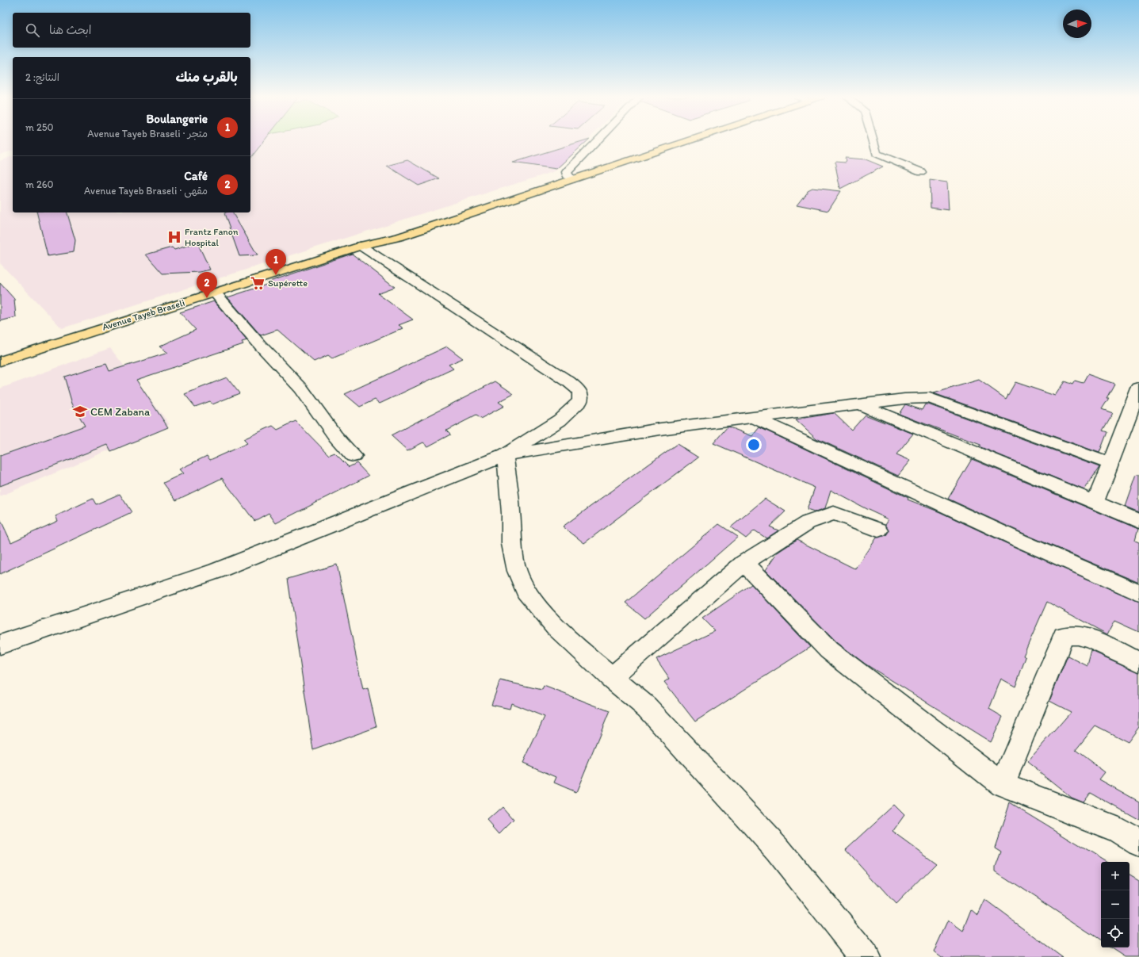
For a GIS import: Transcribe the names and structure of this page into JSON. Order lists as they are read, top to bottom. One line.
{"streets":{"main road":["Avenue Tayeb Braseli"]},"places":{"hospital":["Frantz Fanon Hospital"],"supermarket":["Supérette"],"school or university":["CEM Zabana"]},"north":"right","page":{"search":"ابحث هنا","heading":["بالقرب منك","النتائج: 2"],"list":[{"mark":"1","name":"Boulangerie","note":"متجر · Avenue Tayeb Braseli","value":"250 m"},{"mark":"2","name":"Café","note":"مقهى · Avenue Tayeb Braseli","value":"260 m"}],"pins":["1","2"],"map_buttons":["+","−"]}}
